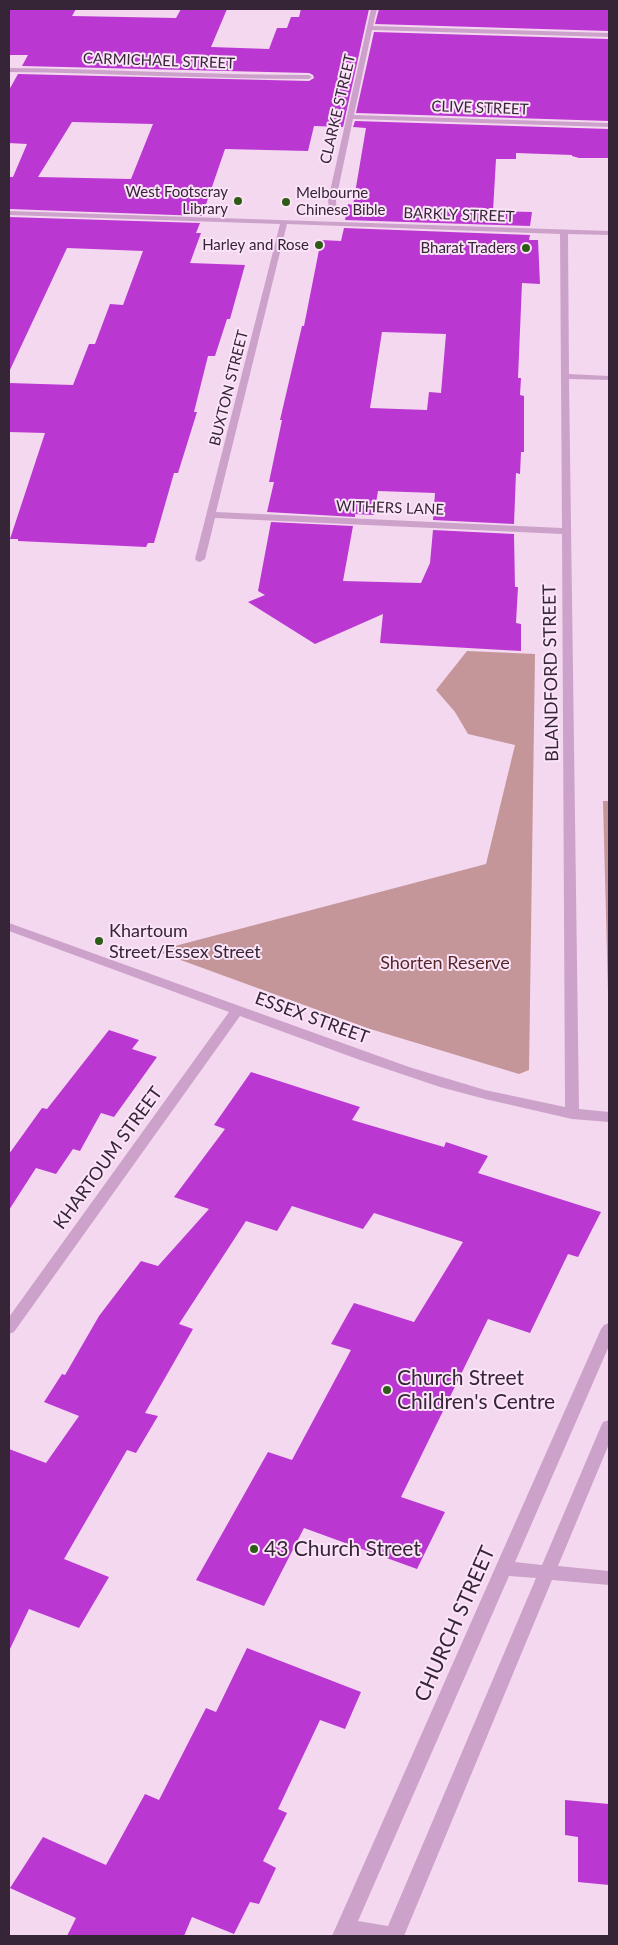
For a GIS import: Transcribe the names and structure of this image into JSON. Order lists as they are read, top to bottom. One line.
{"streets":{"street":["CARMICHAEL STREET","CLIVE STREET","CLARKE STREET","BARKLY STREET","BUXTON STREET","WITHERS LANE","BLANDFORD STREET","ESSEX STREET","KHARTOUM STREET","CHURCH STREET"]},"crossings":[["CLIVE STREET","CLARKE STREET"],["BARKLY STREET","BUXTON STREET"],["BARKLY STREET","BLANDFORD STREET"],["BUXTON STREET","WITHERS LANE"],["WITHERS LANE","BLANDFORD STREET"],["BLANDFORD STREET","ESSEX STREET"],["ESSEX STREET","KHARTOUM STREET"]],"parks":["Shorten Reserve"],"places":["West Footscray Library","Melbourne Chinese Bible","Harley and Rose","Bharat Traders","Khartoum Street/Essex Street","Church Street Children's Centre","43 Church Street"]}
